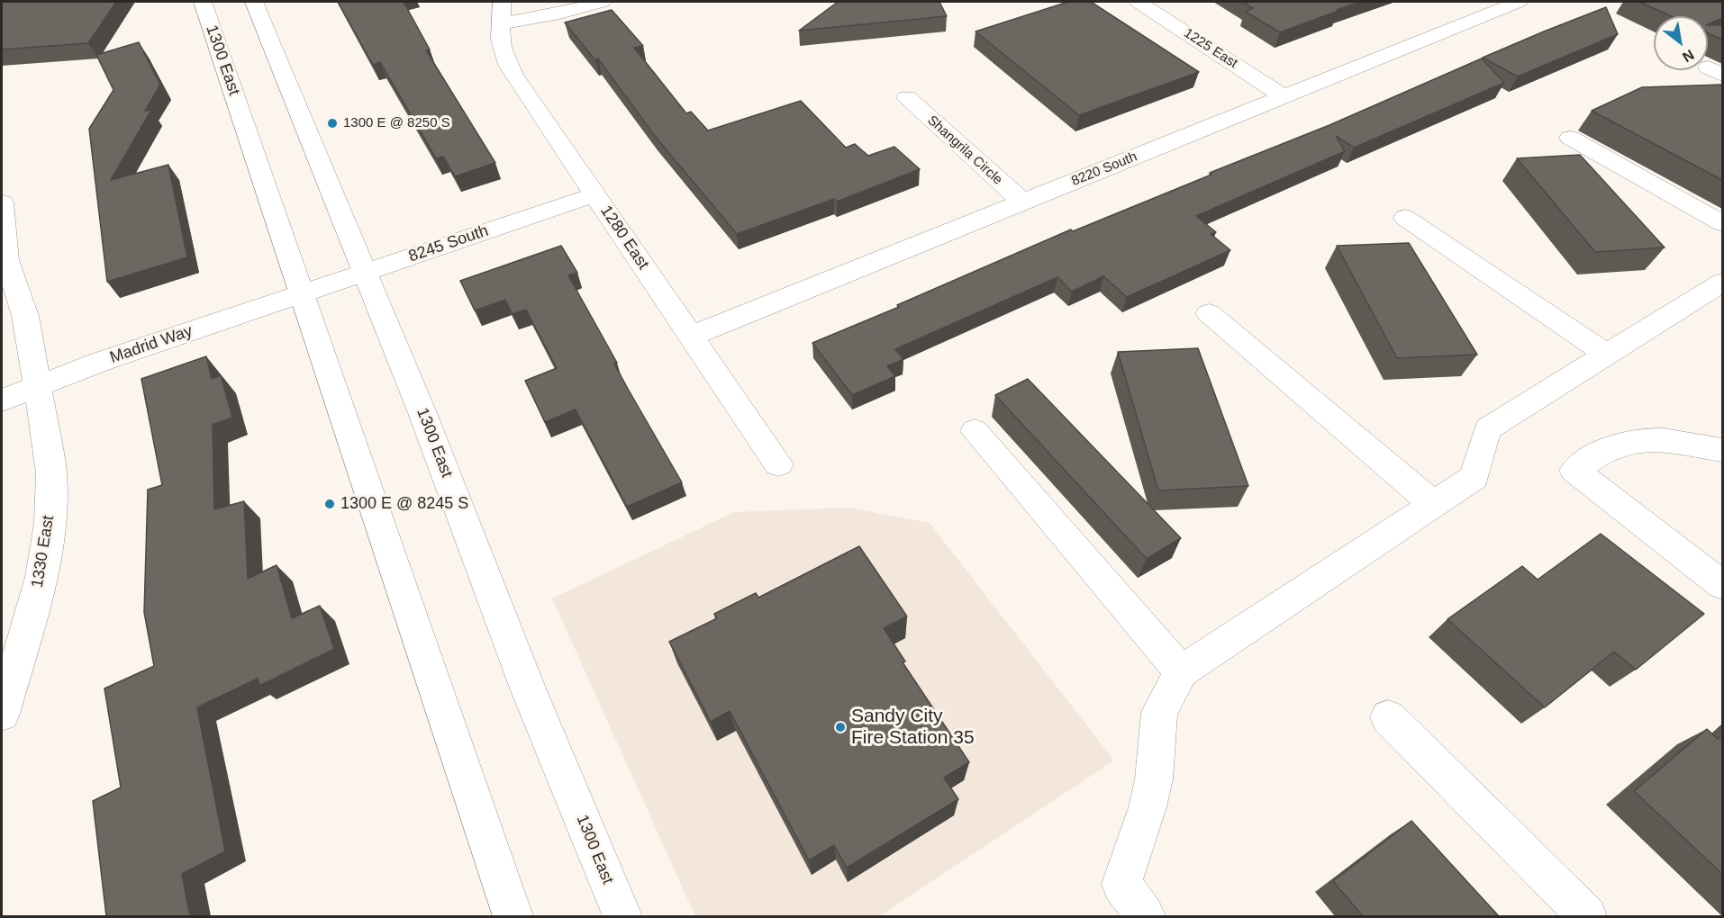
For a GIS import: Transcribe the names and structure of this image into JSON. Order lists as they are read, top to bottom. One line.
{"streets":{"street":["1225 East","1300 East","Shangrila Circle","8220 South","1280 East","8245 South","Madrid Way","1330 East"]},"crossings":[["1225 East","8220 South"],["1300 East","8245 South"],["1300 East","Madrid Way"],["Shangrila Circle","8220 South"],["8220 South","1280 East"],["1280 East","8245 South"],["8245 South","Madrid Way"],["Madrid Way","1330 East"]],"places":["1300 E @ 8250 S","1300 E @ 8245 S","Sandy City Fire Station 35"],"north":"bottom right"}
